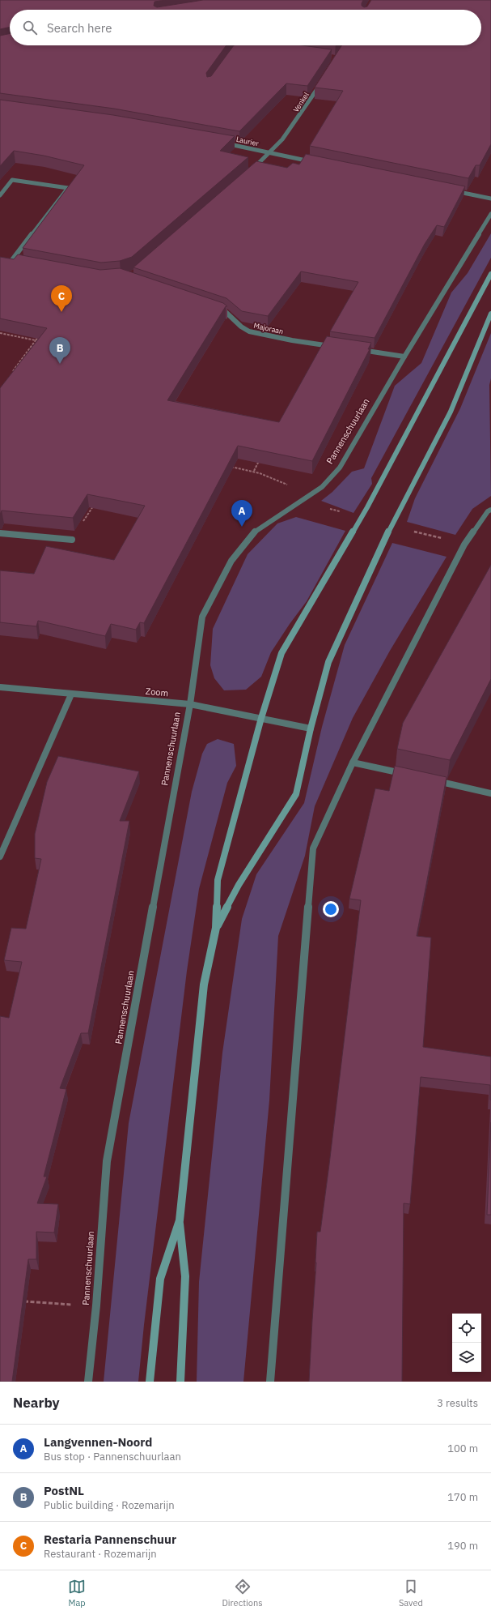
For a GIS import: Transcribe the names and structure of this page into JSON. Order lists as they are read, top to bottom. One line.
{"streets":{"street":["Venkel","Laurier","Majoraan","Pannenschuurlaan","Zoom"]},"crossings":[["Venkel","Laurier"],["Pannenschuurlaan","Zoom"]],"page":{"search":"Search here","pins":["C","B","A"],"heading":["Nearby","3 results"],"list":[{"mark":"A","name":"Langvennen-Noord","note":"Bus stop · Pannenschuurlaan","value":"100 m"},{"mark":"B","name":"PostNL","note":"Public building · Rozemarijn","value":"170 m"},{"mark":"C","name":"Restaria Pannenschuur","note":"Restaurant · Rozemarijn","value":"190 m"}],"nav":["Map","Directions","Saved"]}}
